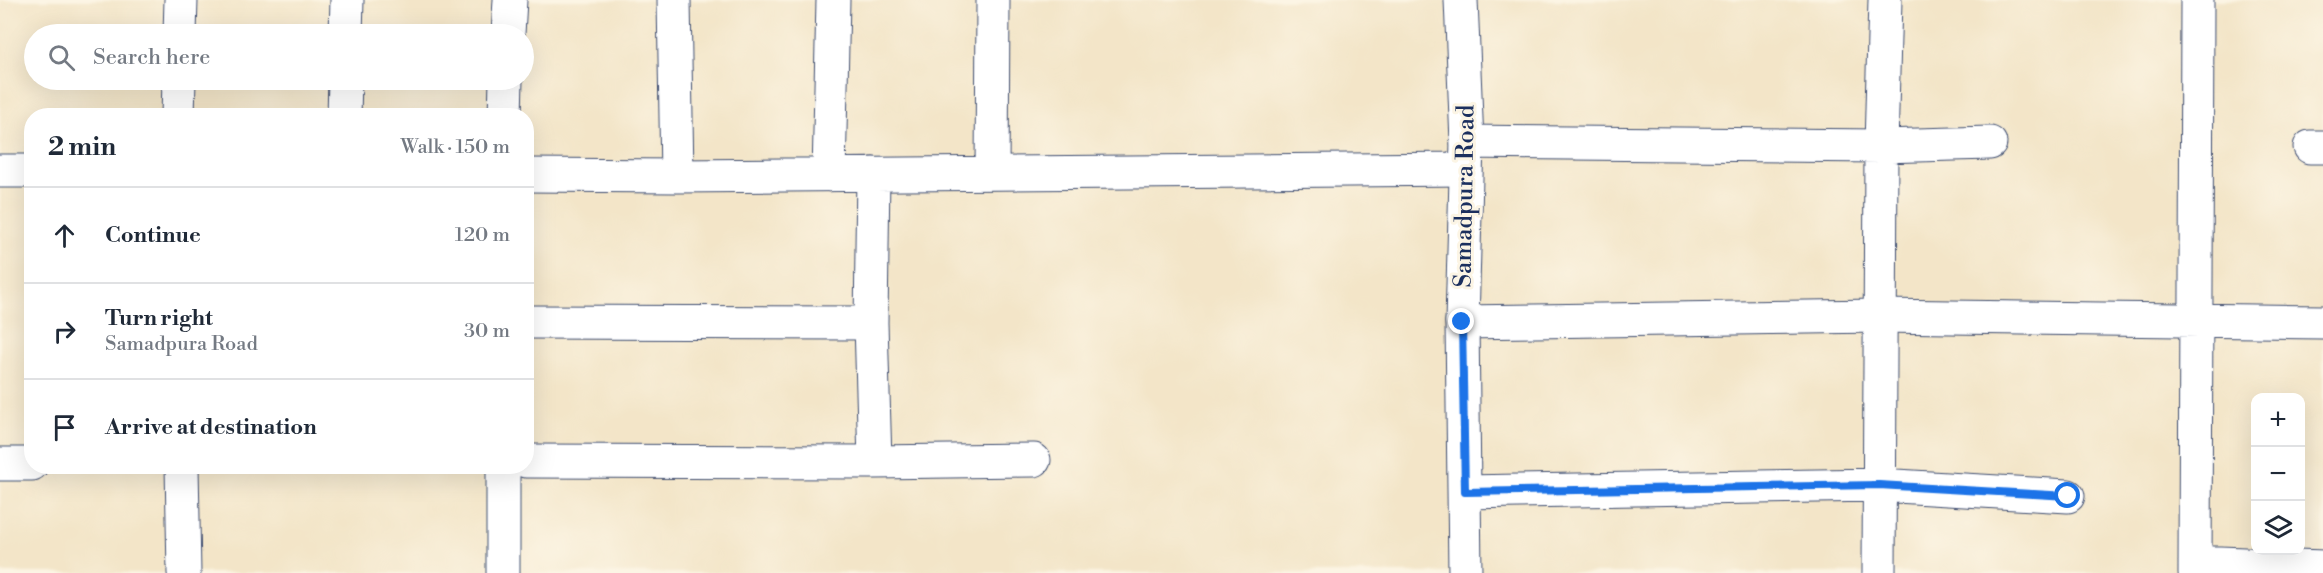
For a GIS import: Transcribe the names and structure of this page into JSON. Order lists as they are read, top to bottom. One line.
{"streets":{"street":["Samadpura Road"]},"page":{"search":"Search here","heading":["2 min","Walk · 150 m"],"list":[["Continue","120 m"],["Turn right","Samadpura Road","30 m"],"Arrive at destination"],"map_buttons":["+","−"]}}
